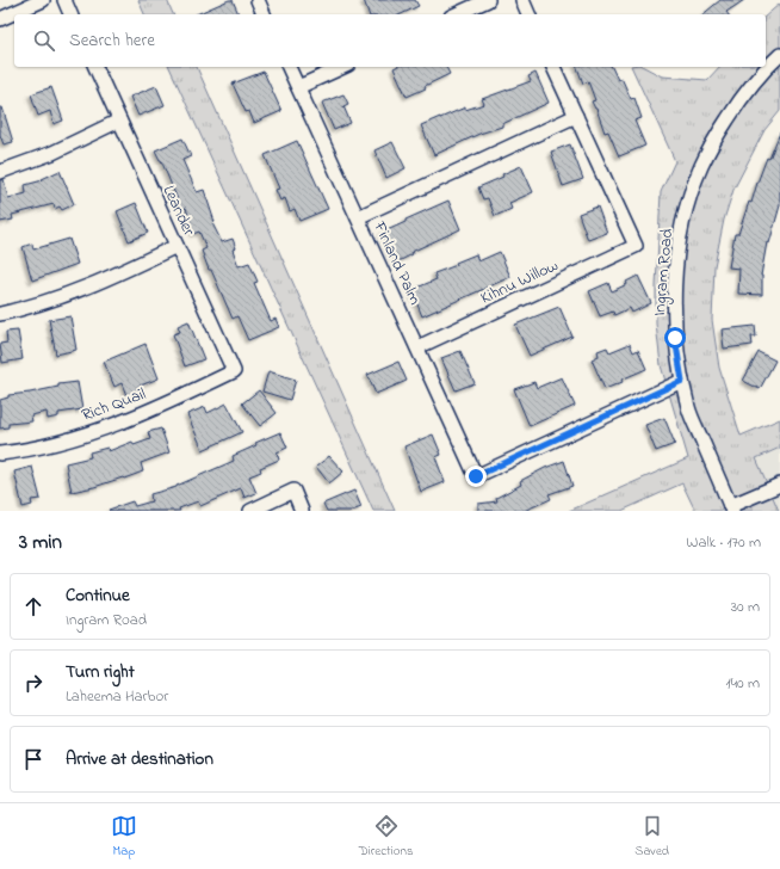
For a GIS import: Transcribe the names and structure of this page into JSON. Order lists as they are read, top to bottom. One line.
{"streets":{"street":["Leander","Finland Palm","Ingram Road","Kihnu Willow","Rich Quail"]},"crossings":[["Leander","Rich Quail"],["Finland Palm","Ingram Road"],["Finland Palm","Kihnu Willow"]],"page":{"search":"Search here","heading":["3 min","Walk · 170 m"],"list":[["Continue","Ingram Road","30 m"],["Turn right","Laheema Harbor","140 m"],"Arrive at destination"],"nav":["Map","Directions","Saved"]}}
